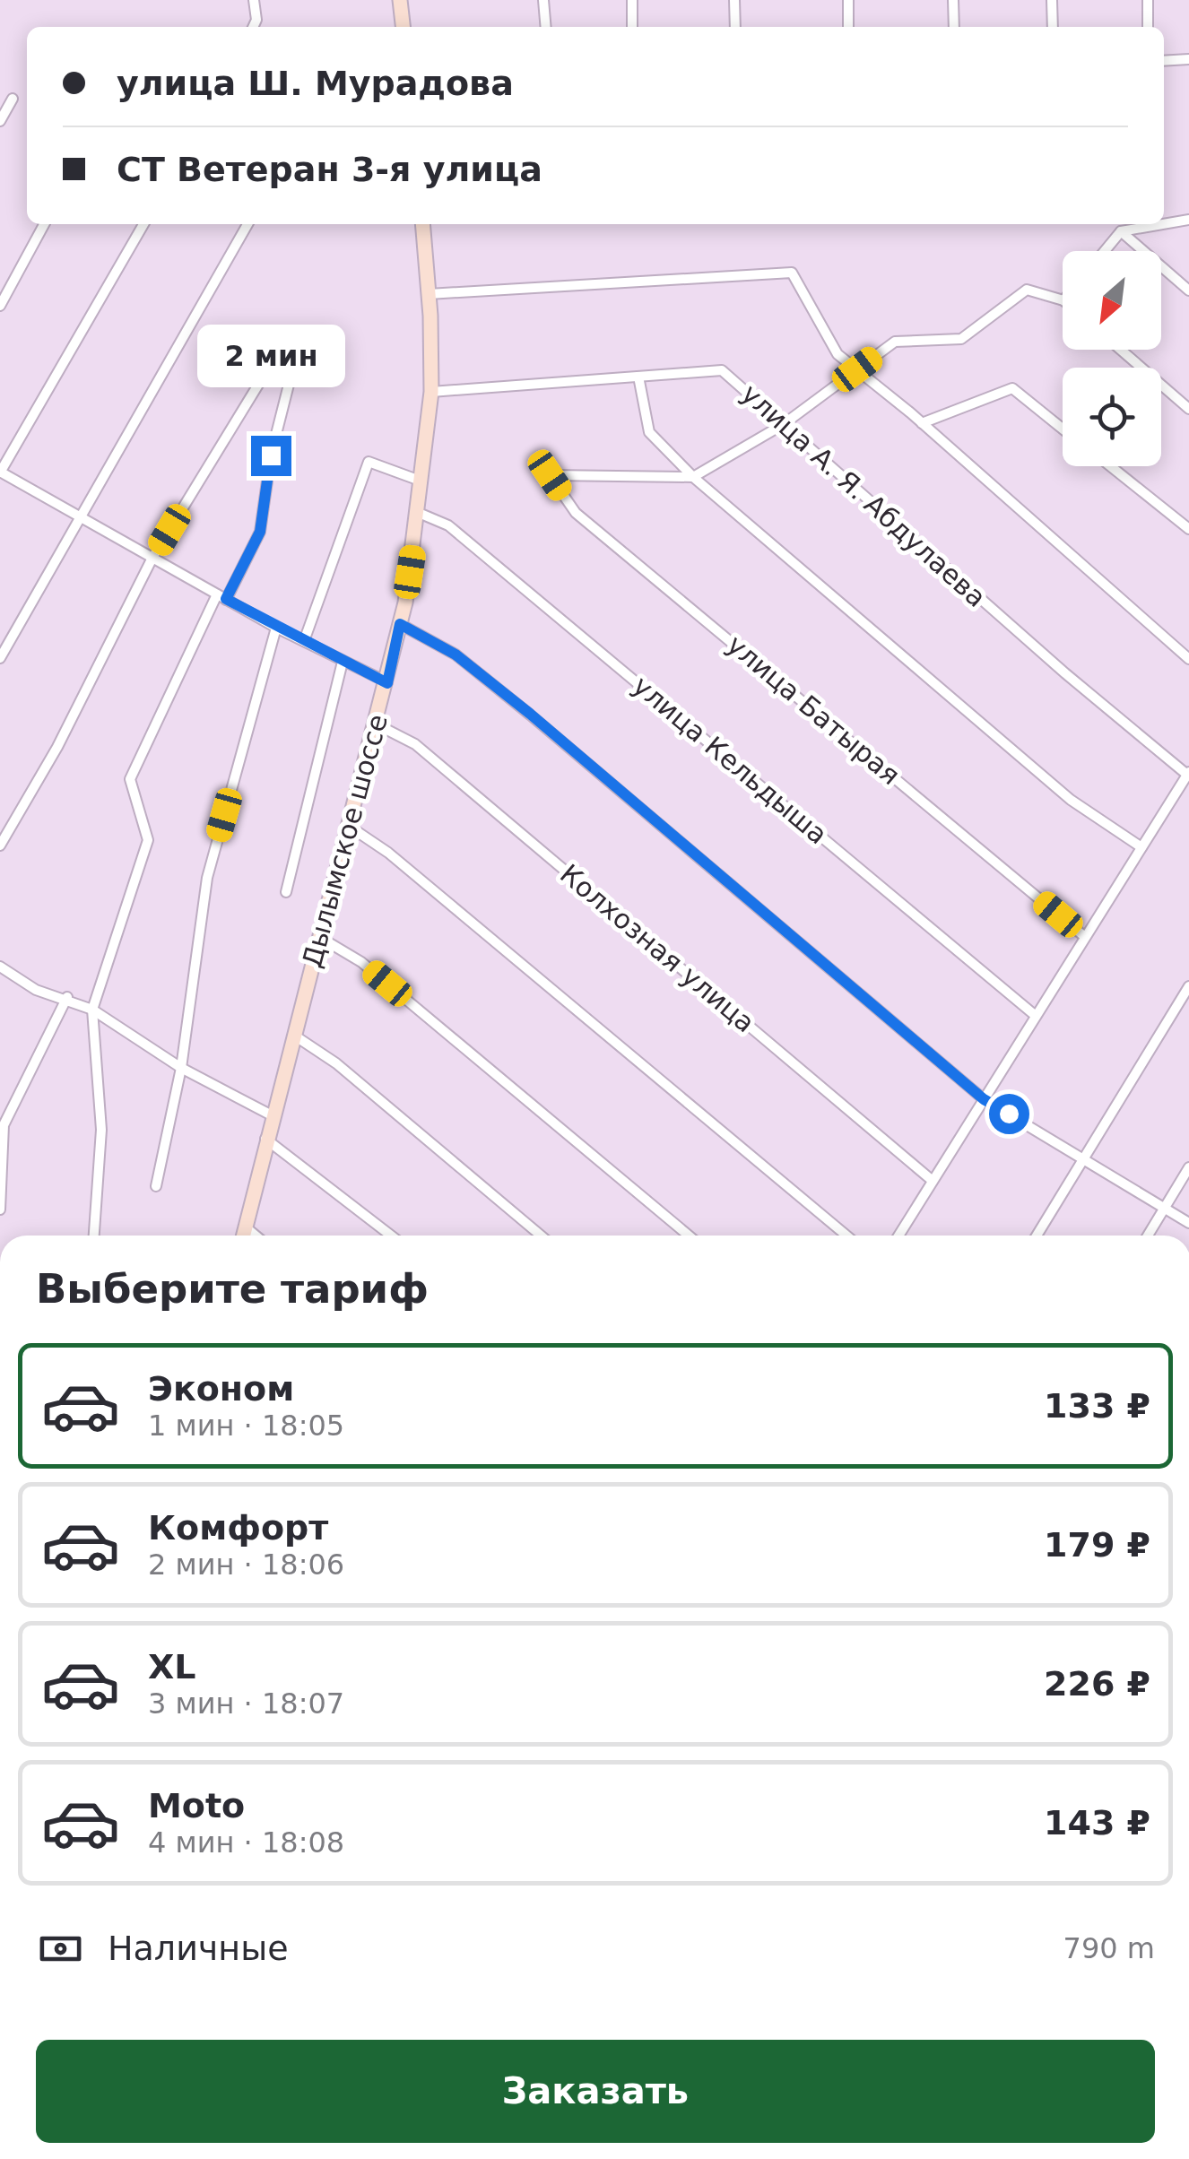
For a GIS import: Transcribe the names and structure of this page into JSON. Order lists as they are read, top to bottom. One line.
{"streets":{"main road":["Дылымское шоссе"],"street":["улица А. Я. Абдулаева","улица Батырая","улица Кельдыша","Колхозная улица"]},"crossings":[["улица А. Я. Абдулаева","Дылымское шоссе"],["улица Кельдыша","Дылымское шоссе"],["Дылымское шоссе","Колхозная улица"]],"north":"bottom left","page":{"banner":["улица Ш. Мурадова","СТ Ветеран 3-я улица"],"bubble":"2 мин","heading":"Выберите тариф","list":[{"name":"Эконом","note":"1 мин · 18:05","value":"133 ₽"},{"name":"Комфорт","note":"2 мин · 18:06","value":"179 ₽"},{"name":"XL","note":"3 мин · 18:07","value":"226 ₽"},{"name":"Moto","note":"4 мин · 18:08","value":"143 ₽"}],"pay":["Наличные","790 m"],"buttons":"Заказать"}}
